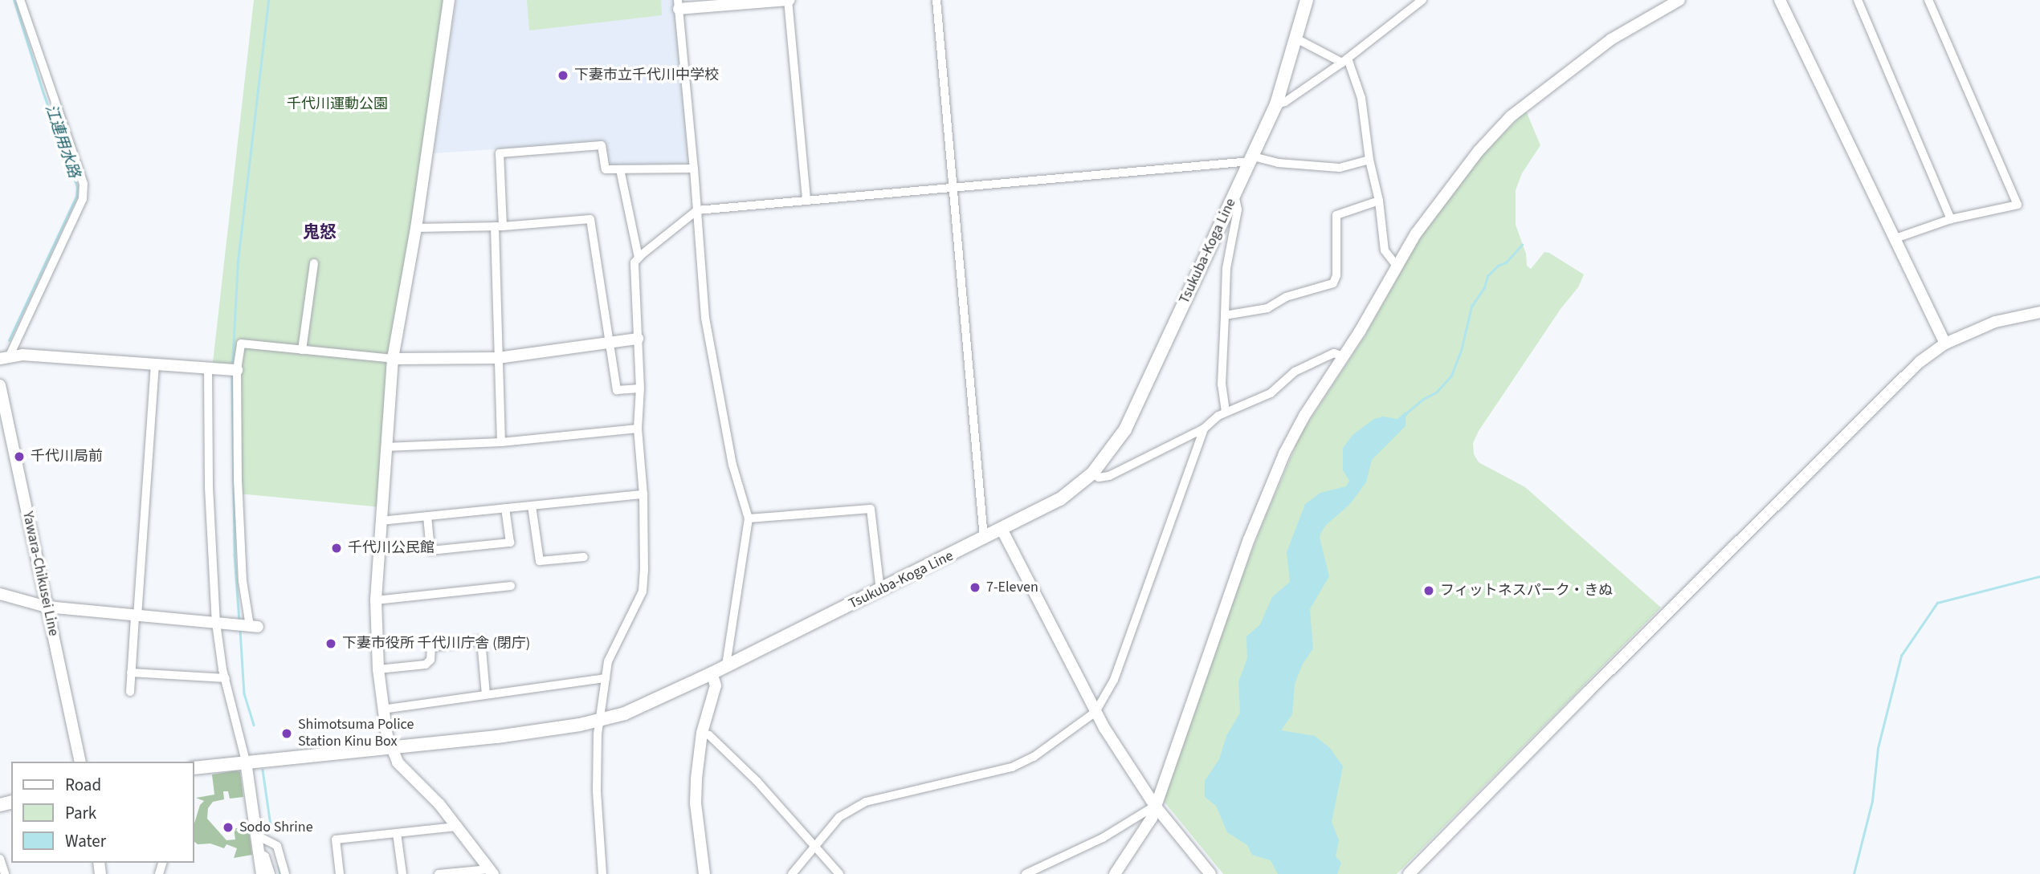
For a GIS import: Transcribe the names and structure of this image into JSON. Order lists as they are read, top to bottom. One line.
{"streets":{"main road":["Tsukuba-Koga Line"],"street":["Yawara-Chikusei Line"]},"districts":["鬼怒"],"water":["江連用水路"],"parks":["千代川運動公園"],"places":["下妻市立千代川中学校","千代川局前","千代川公民館","7-Eleven","フィットネスパーク・きぬ","下妻市役所 千代川庁舎 (閉庁)","Shimotsuma Police Station Kinu Box","Sodo Shrine"],"legend":["Road","Park","Water"]}
